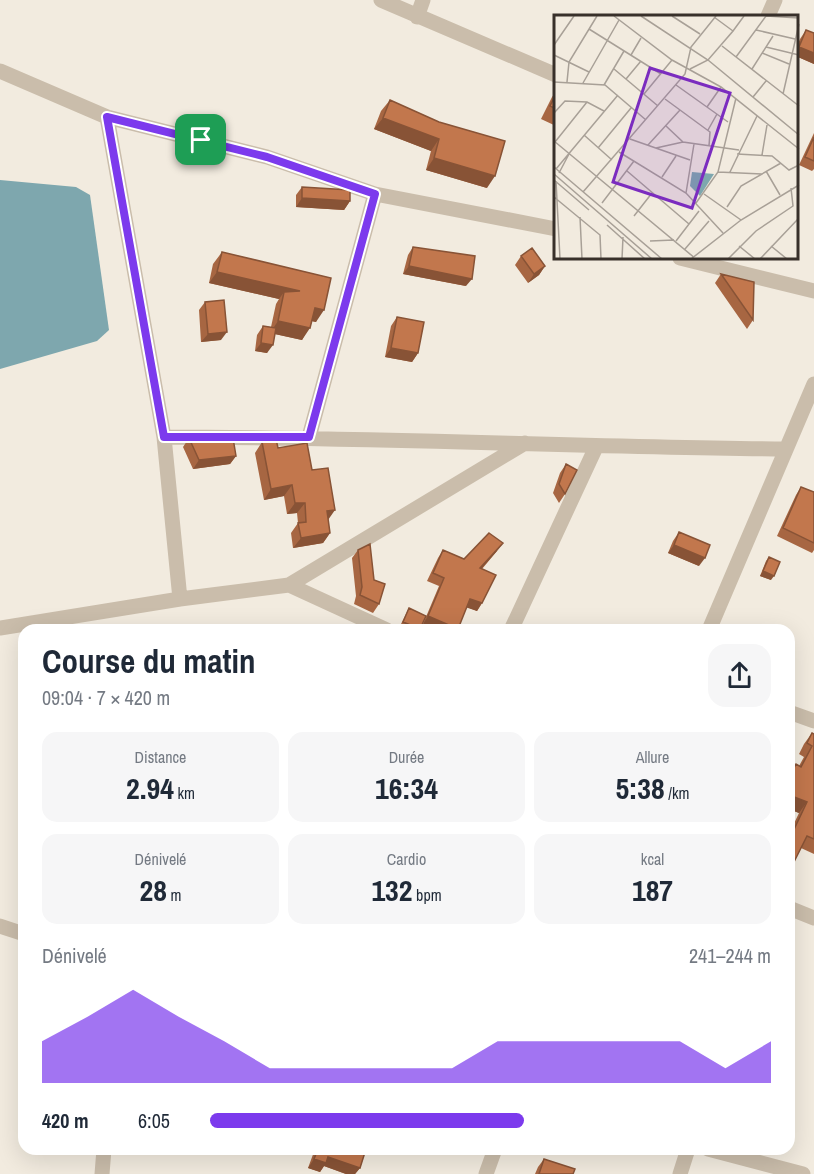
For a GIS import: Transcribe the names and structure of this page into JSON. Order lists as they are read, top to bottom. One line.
{"page":{"heading":["Course du matin","09:04 · 7 × 420 m"],"stats":[["Distance","2.94 km"],["Durée","16:34"],["Allure","5:38 /km"],["Dénivelé","28 m"],["Cardio","132 bpm"],["kcal","187"]],"chart":["Dénivelé","241–244 m"],"list":[{"name":"420 m","note":"6:05"}]}}
